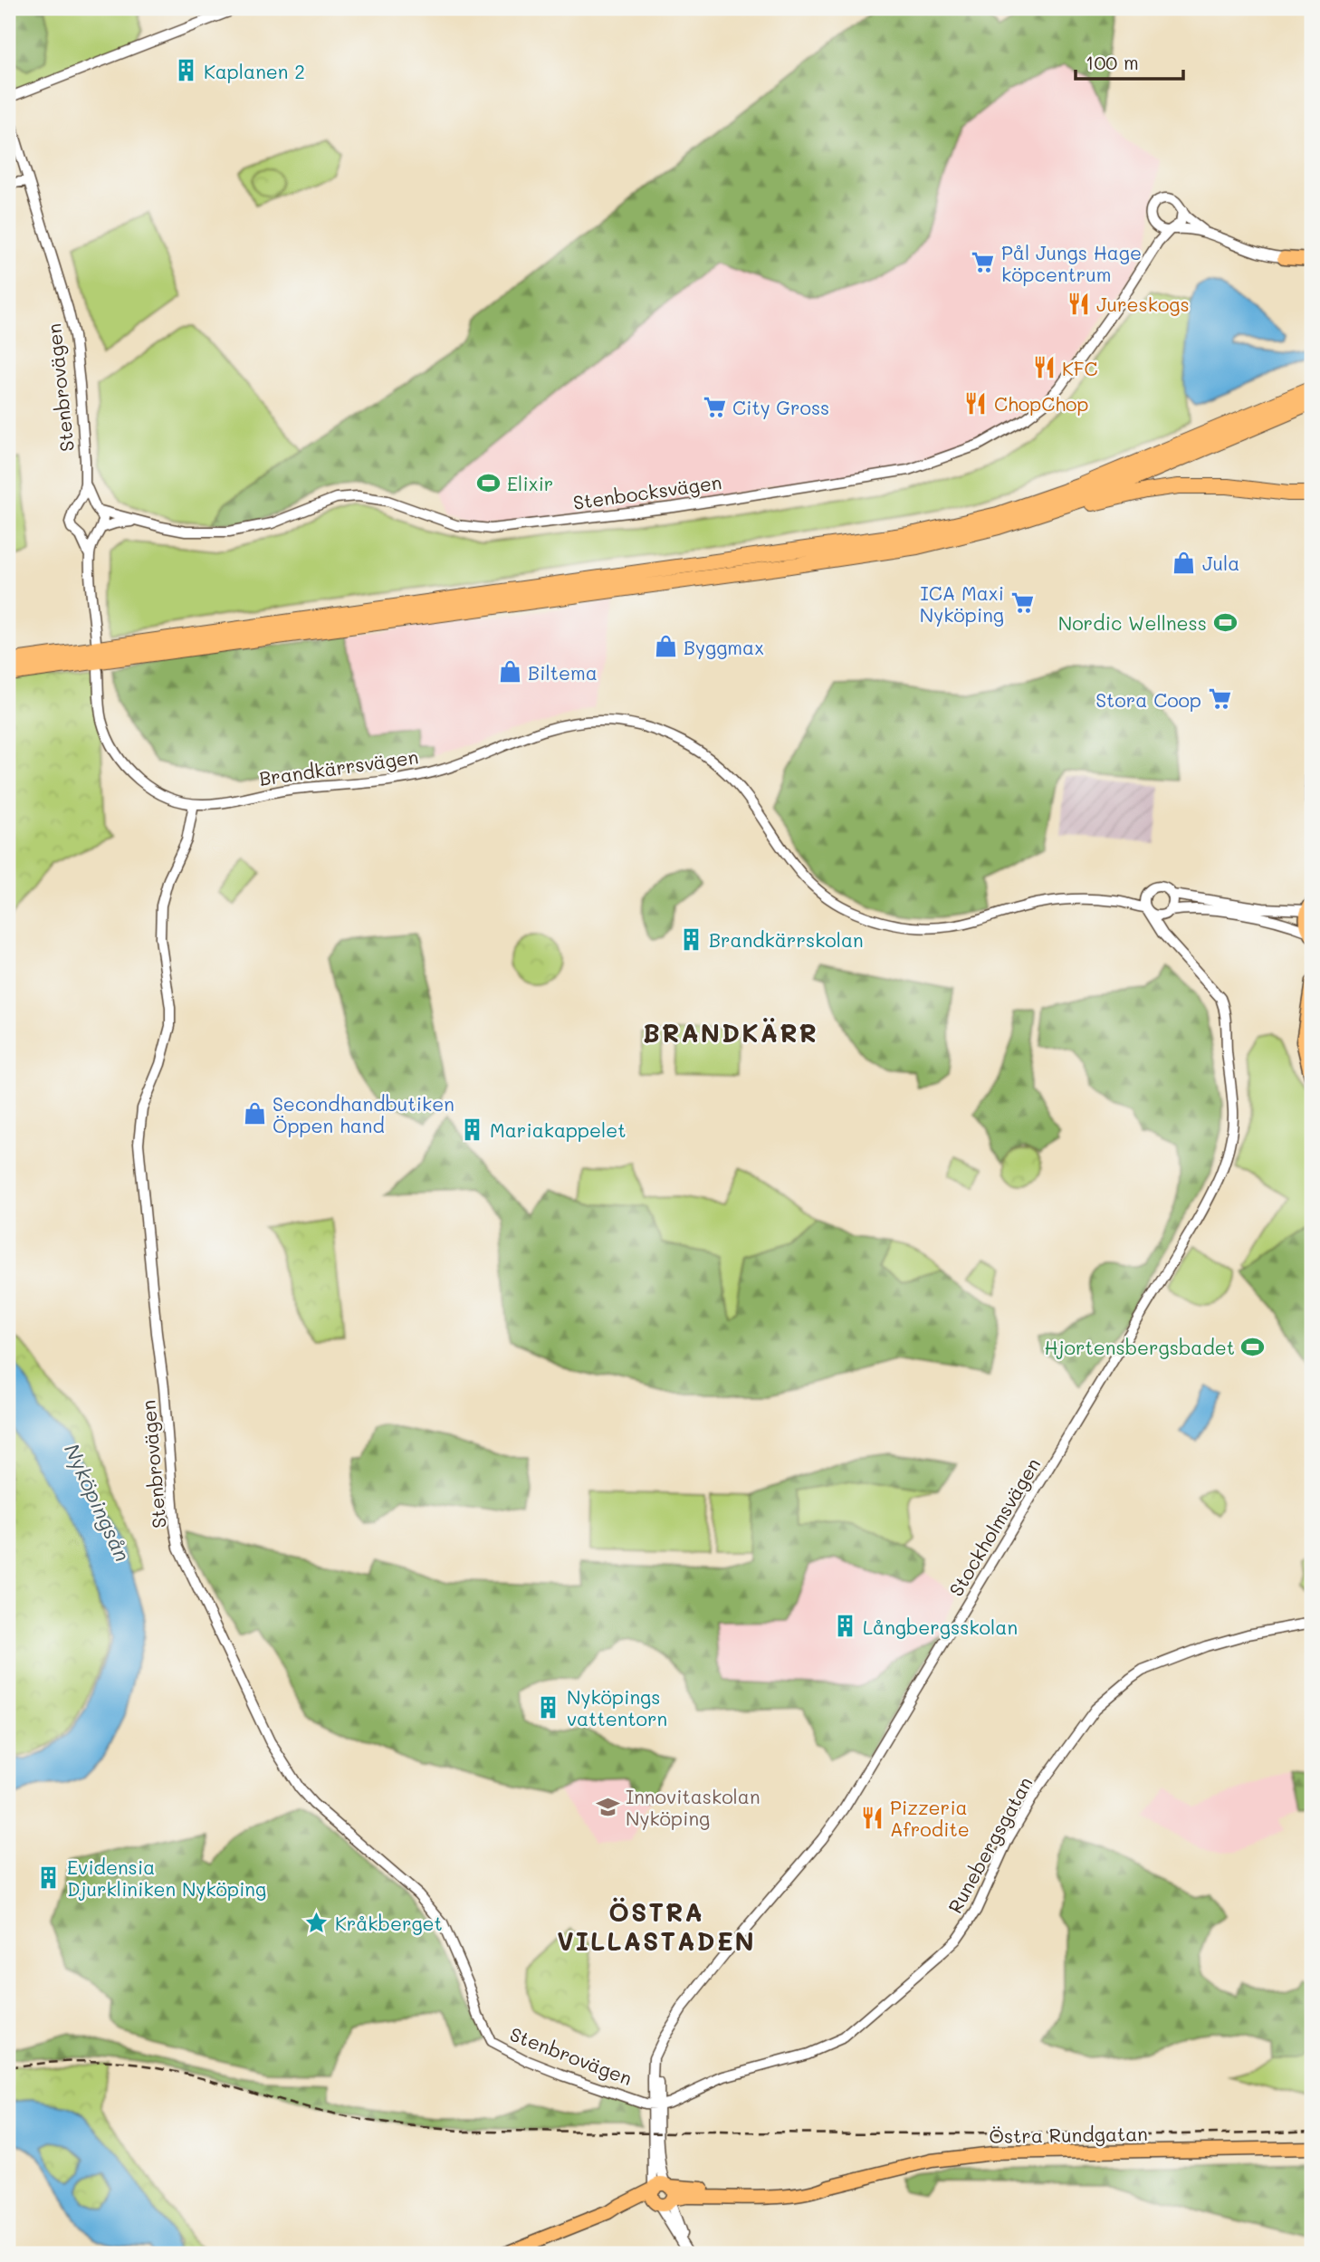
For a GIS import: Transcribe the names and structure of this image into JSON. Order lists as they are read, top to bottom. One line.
{"streets":{"main road":["Östra Rundgatan"],"street":["Stenbrovägen","Stenbocksvägen","Brandkärrsvägen","Stockholmsvägen","Runebergsgatan"]},"crossings":[["Stenbrovägen","Stenbocksvägen"],["Stenbrovägen","Brandkärrsvägen"],["Stenbrovägen","Stockholmsvägen"],["Stenbrovägen","Runebergsgatan"],["Stockholmsvägen","Runebergsgatan"],["Stockholmsvägen","Östra Rundgatan"]],"districts":["BRANDKÄRR","ÖSTRA VILLASTADEN"],"water":["Nyköpingsån"],"places":{"building":["Kaplanen 2","Brandkärrskolan","Mariakappelet","Långbergsskolan","Nyköpings vattentorn","Evidensia Djurkliniken Nyköping"],"supermarket":["Pål Jungs Hage köpcentrum","City Gross","ICA Maxi Nyköping","Stora Coop"],"restaurant":["Jureskogs","KFC","ChopChop","Pizzeria Afrodite"],"sports":["Elixir","Nordic Wellness","Hjortensbergsbadet"],"shop":["Jula","Byggmax","Biltema","Secondhandbutiken Öppen hand"],"school or university":["Innovitaskolan Nyköping"],"place":["Kråkberget"]},"scale_bar":"100 m"}
